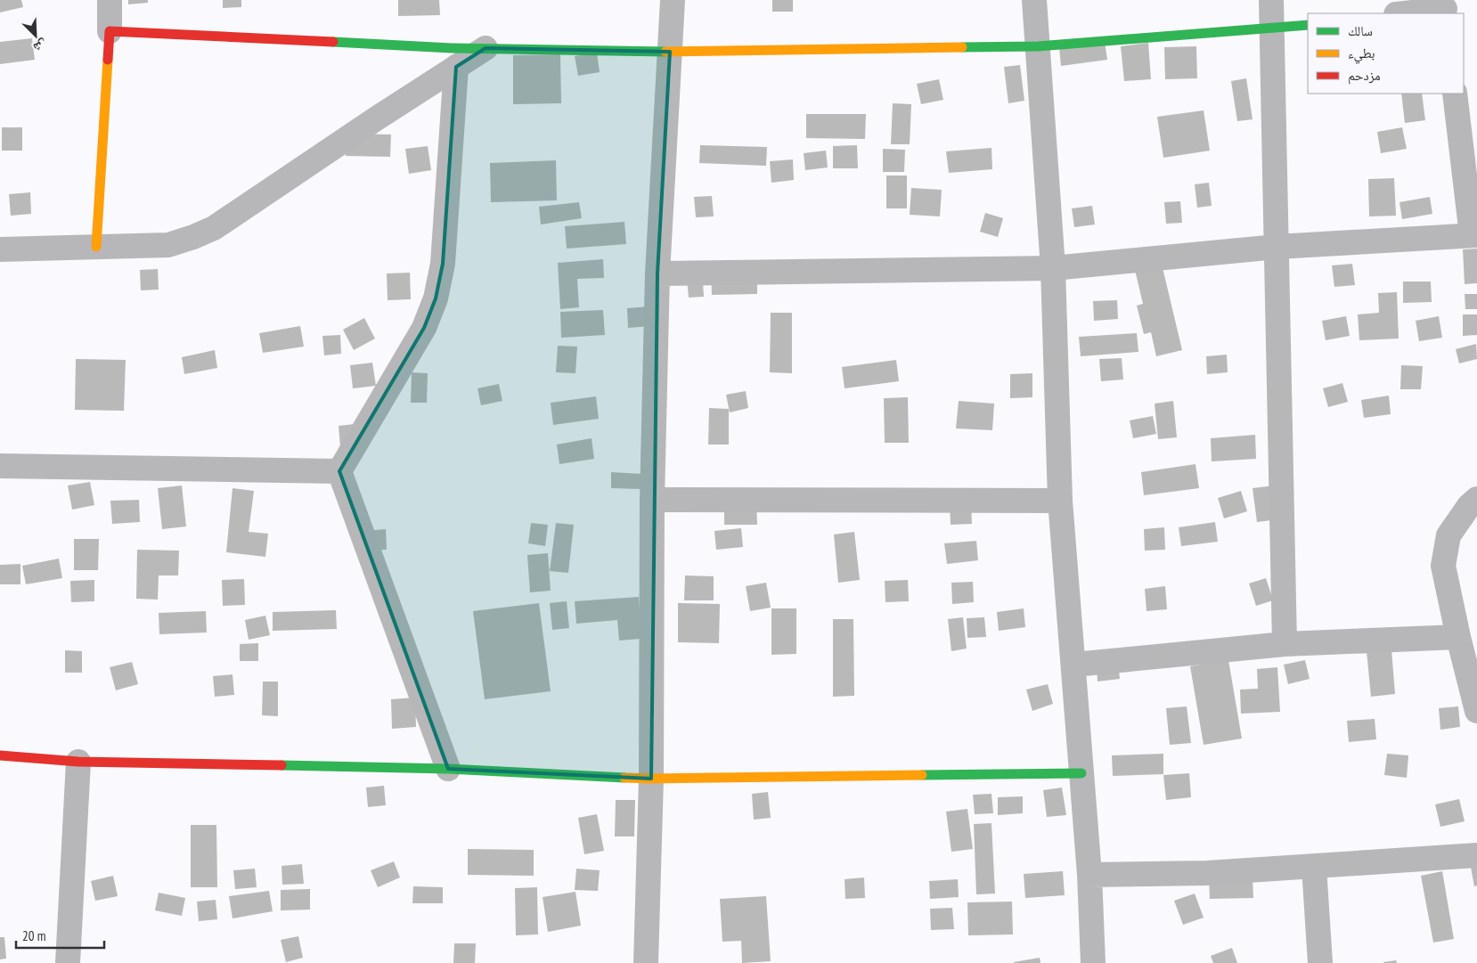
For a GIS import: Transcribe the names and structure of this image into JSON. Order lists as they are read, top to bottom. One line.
{"legend":["سالك","بطيء","مزدحم"],"scale_bar":"20 m","north":"bottom right"}
